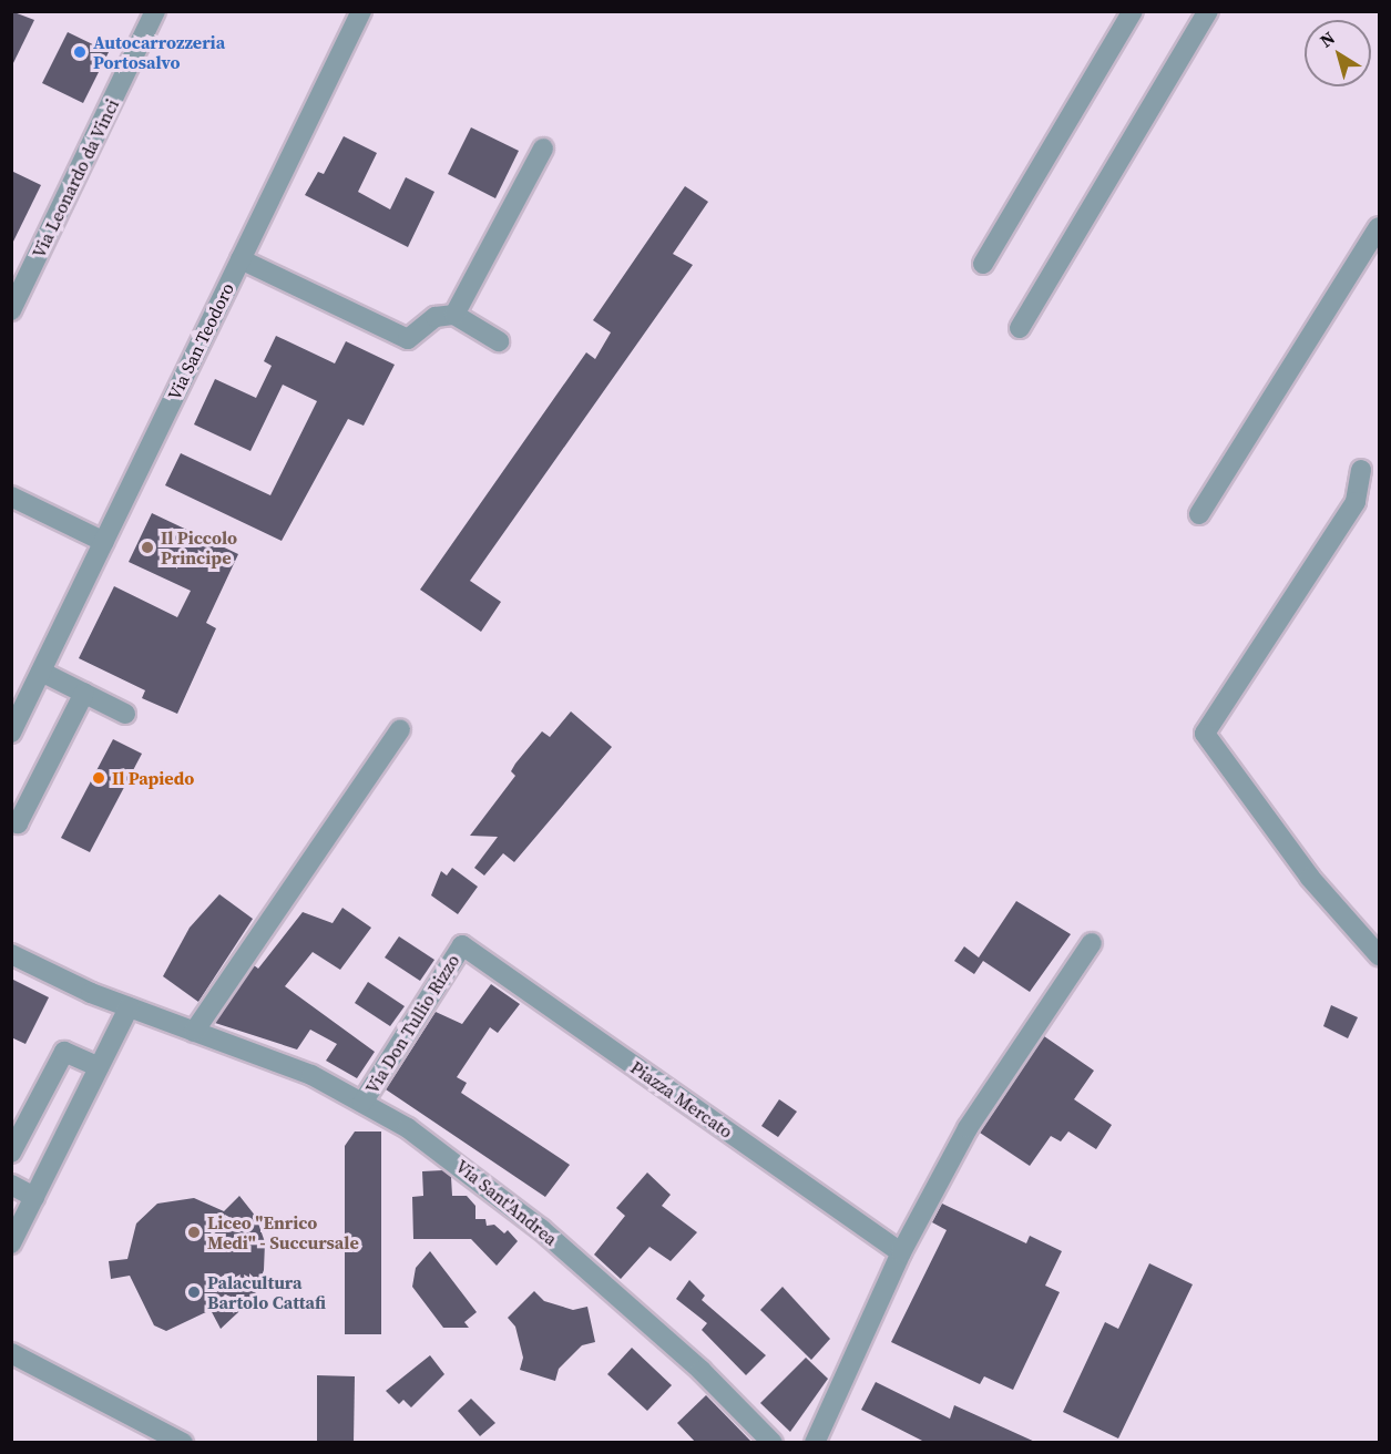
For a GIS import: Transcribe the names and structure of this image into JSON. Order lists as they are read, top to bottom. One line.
{"streets":{"street":["Via Leonardo da Vinci","Via San Teodoro","Via Don Tullio Rizzo","Piazza Mercato","Via Sant'Andrea"]},"crossings":[["Via Don Tullio Rizzo","Piazza Mercato"],["Via Don Tullio Rizzo","Via Sant'Andrea"]],"places":["Autocarrozzeria Portosalvo","Il Piccolo Principe","Il Papiedo","Liceo \"Enrico Medi\" - Succursale","Palacultura Bartolo Cattafi"],"north":"top left"}
